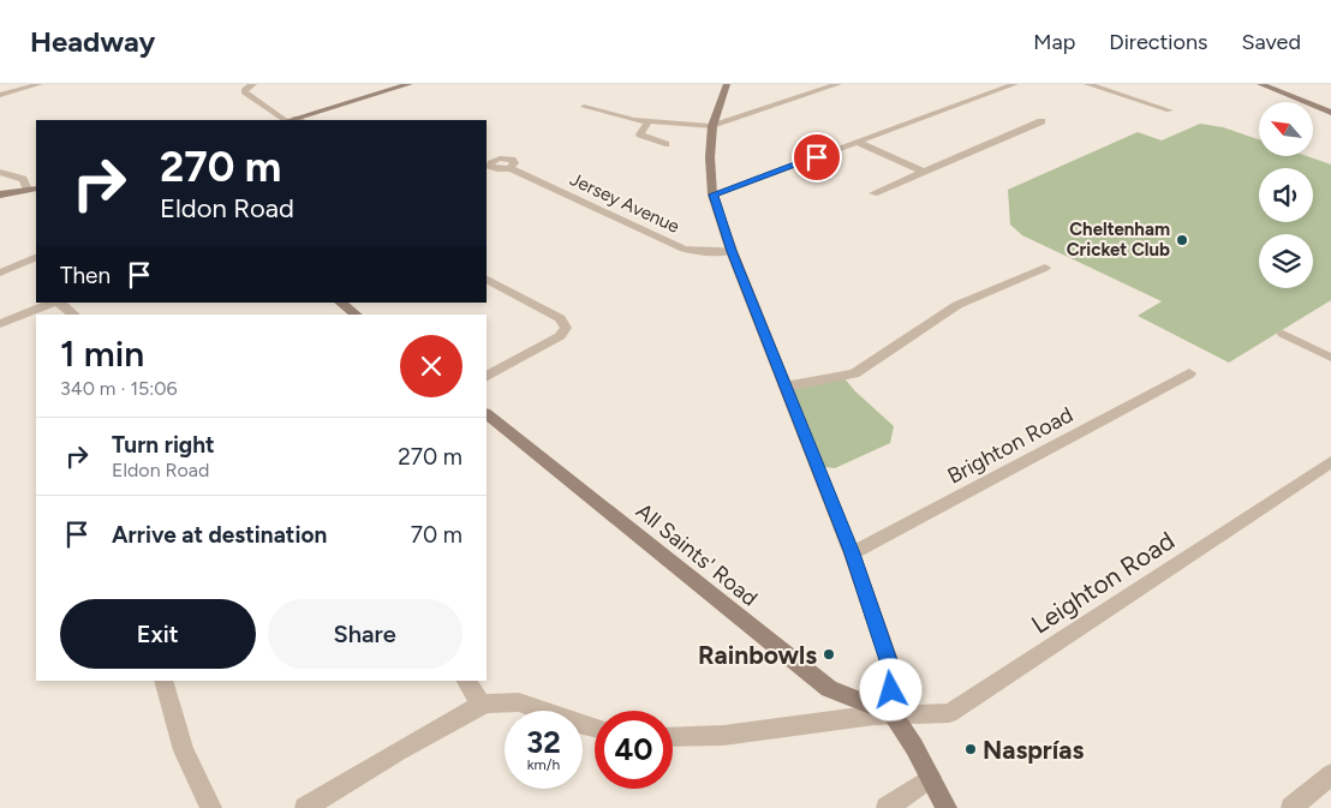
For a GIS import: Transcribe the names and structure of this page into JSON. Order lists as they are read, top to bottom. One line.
{"streets":{"street":["Jersey Avenue","Brighton Road","All Saints' Road","Leighton Road"]},"crossings":[["All Saints' Road","Leighton Road"]],"places":["Cheltenham Cricket Club","Rainbowls","Nasprías"],"north":"top left","page":{"header":"Headway","nav":["Map","Directions","Saved"],"turn":["270 m","Eldon Road"],"then":"Then","heading":["1 min","340 m · 15:06"],"list":[{"name":"Turn right","note":"Eldon Road","value":"270 m"},{"name":"Arrive at destination","value":"70 m"}],"buttons":["Exit","Share"],"speed":"32 km/h","limit":"40"}}
